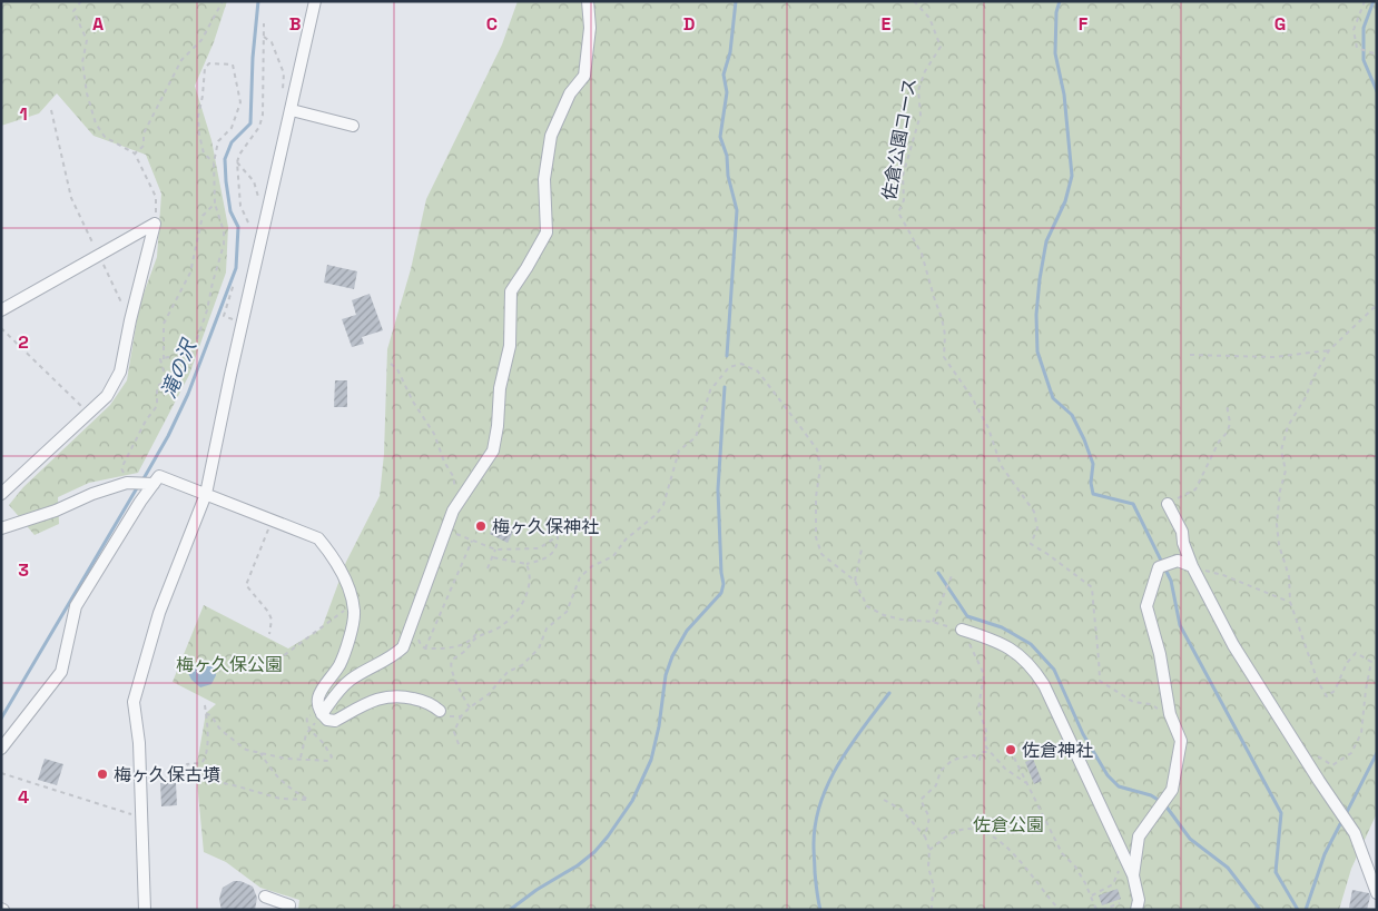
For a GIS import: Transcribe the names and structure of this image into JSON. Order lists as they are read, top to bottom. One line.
{"streets":{"path":["佐倉公園コース"]},"water":["滝の沢"],"parks":["梅ヶ久保公園","佐倉公園"],"places":["梅ヶ久保神社","佐倉神社","梅ヶ久保古墳"],"grid":{"columns":["A","B","C","D","E","F","G"],"rows":["1","2","3","4"]}}
